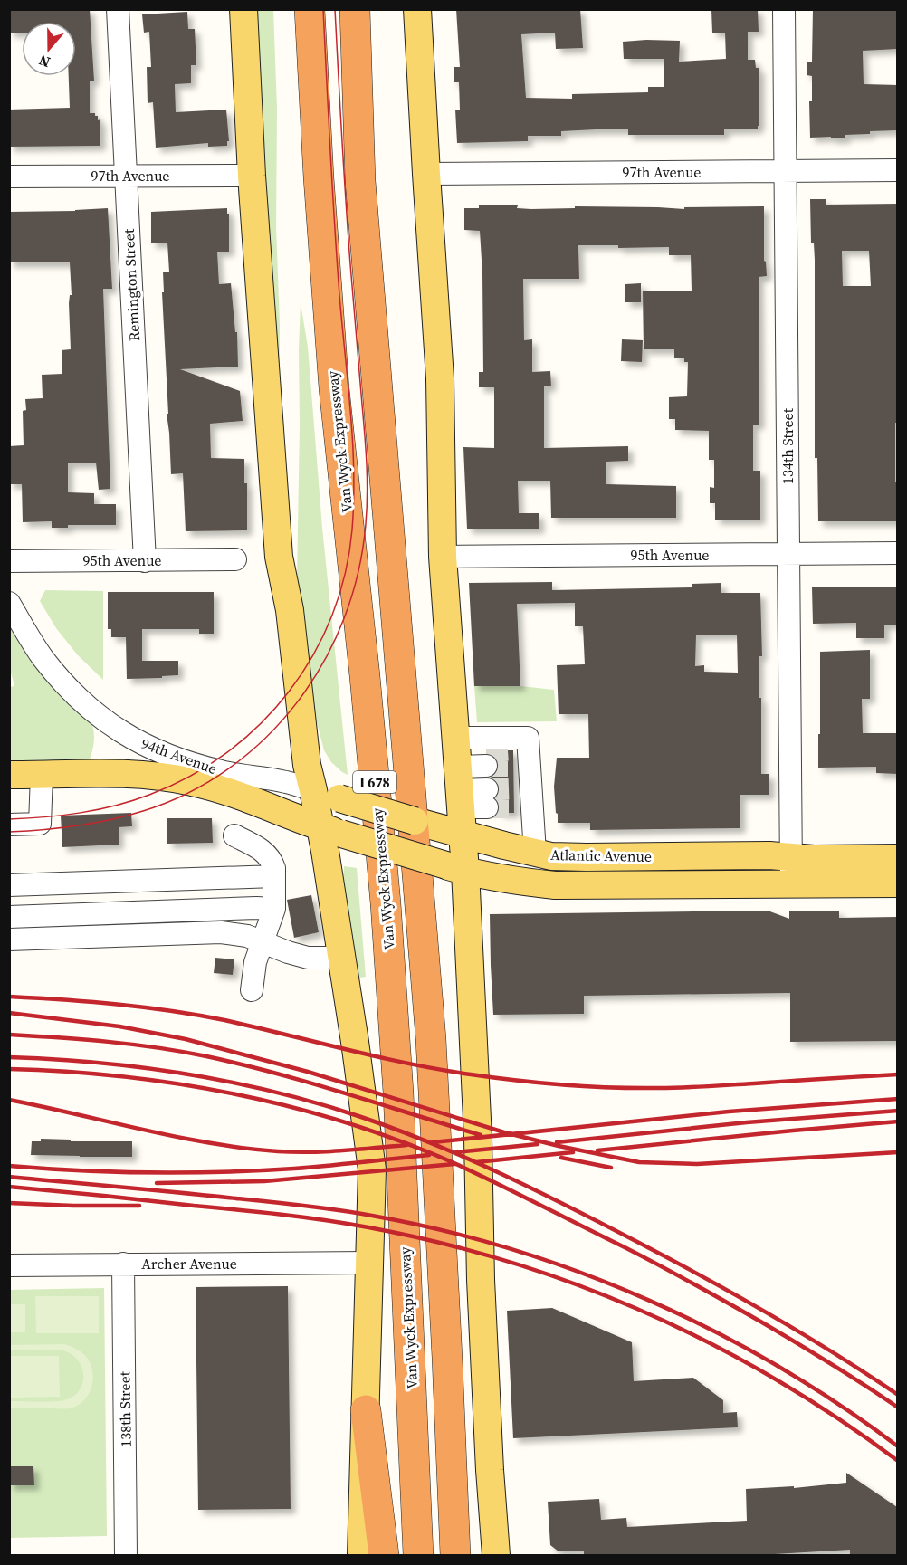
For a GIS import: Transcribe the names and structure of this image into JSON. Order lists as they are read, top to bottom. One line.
{"streets":{"highway":["Van Wyck Expressway","I 678"],"main road":["94th Avenue","Atlantic Avenue"],"street":["97th Avenue","Remington Street","134th Street","95th Avenue","Archer Avenue","138th Street"]},"crossings":[["97th Avenue","Remington Street"],["97th Avenue","134th Street"],["Remington Street","95th Avenue"],["134th Street","95th Avenue"],["134th Street","Atlantic Avenue"],["94th Avenue","Atlantic Avenue"],["Archer Avenue","138th Street"]],"north":"bottom"}
